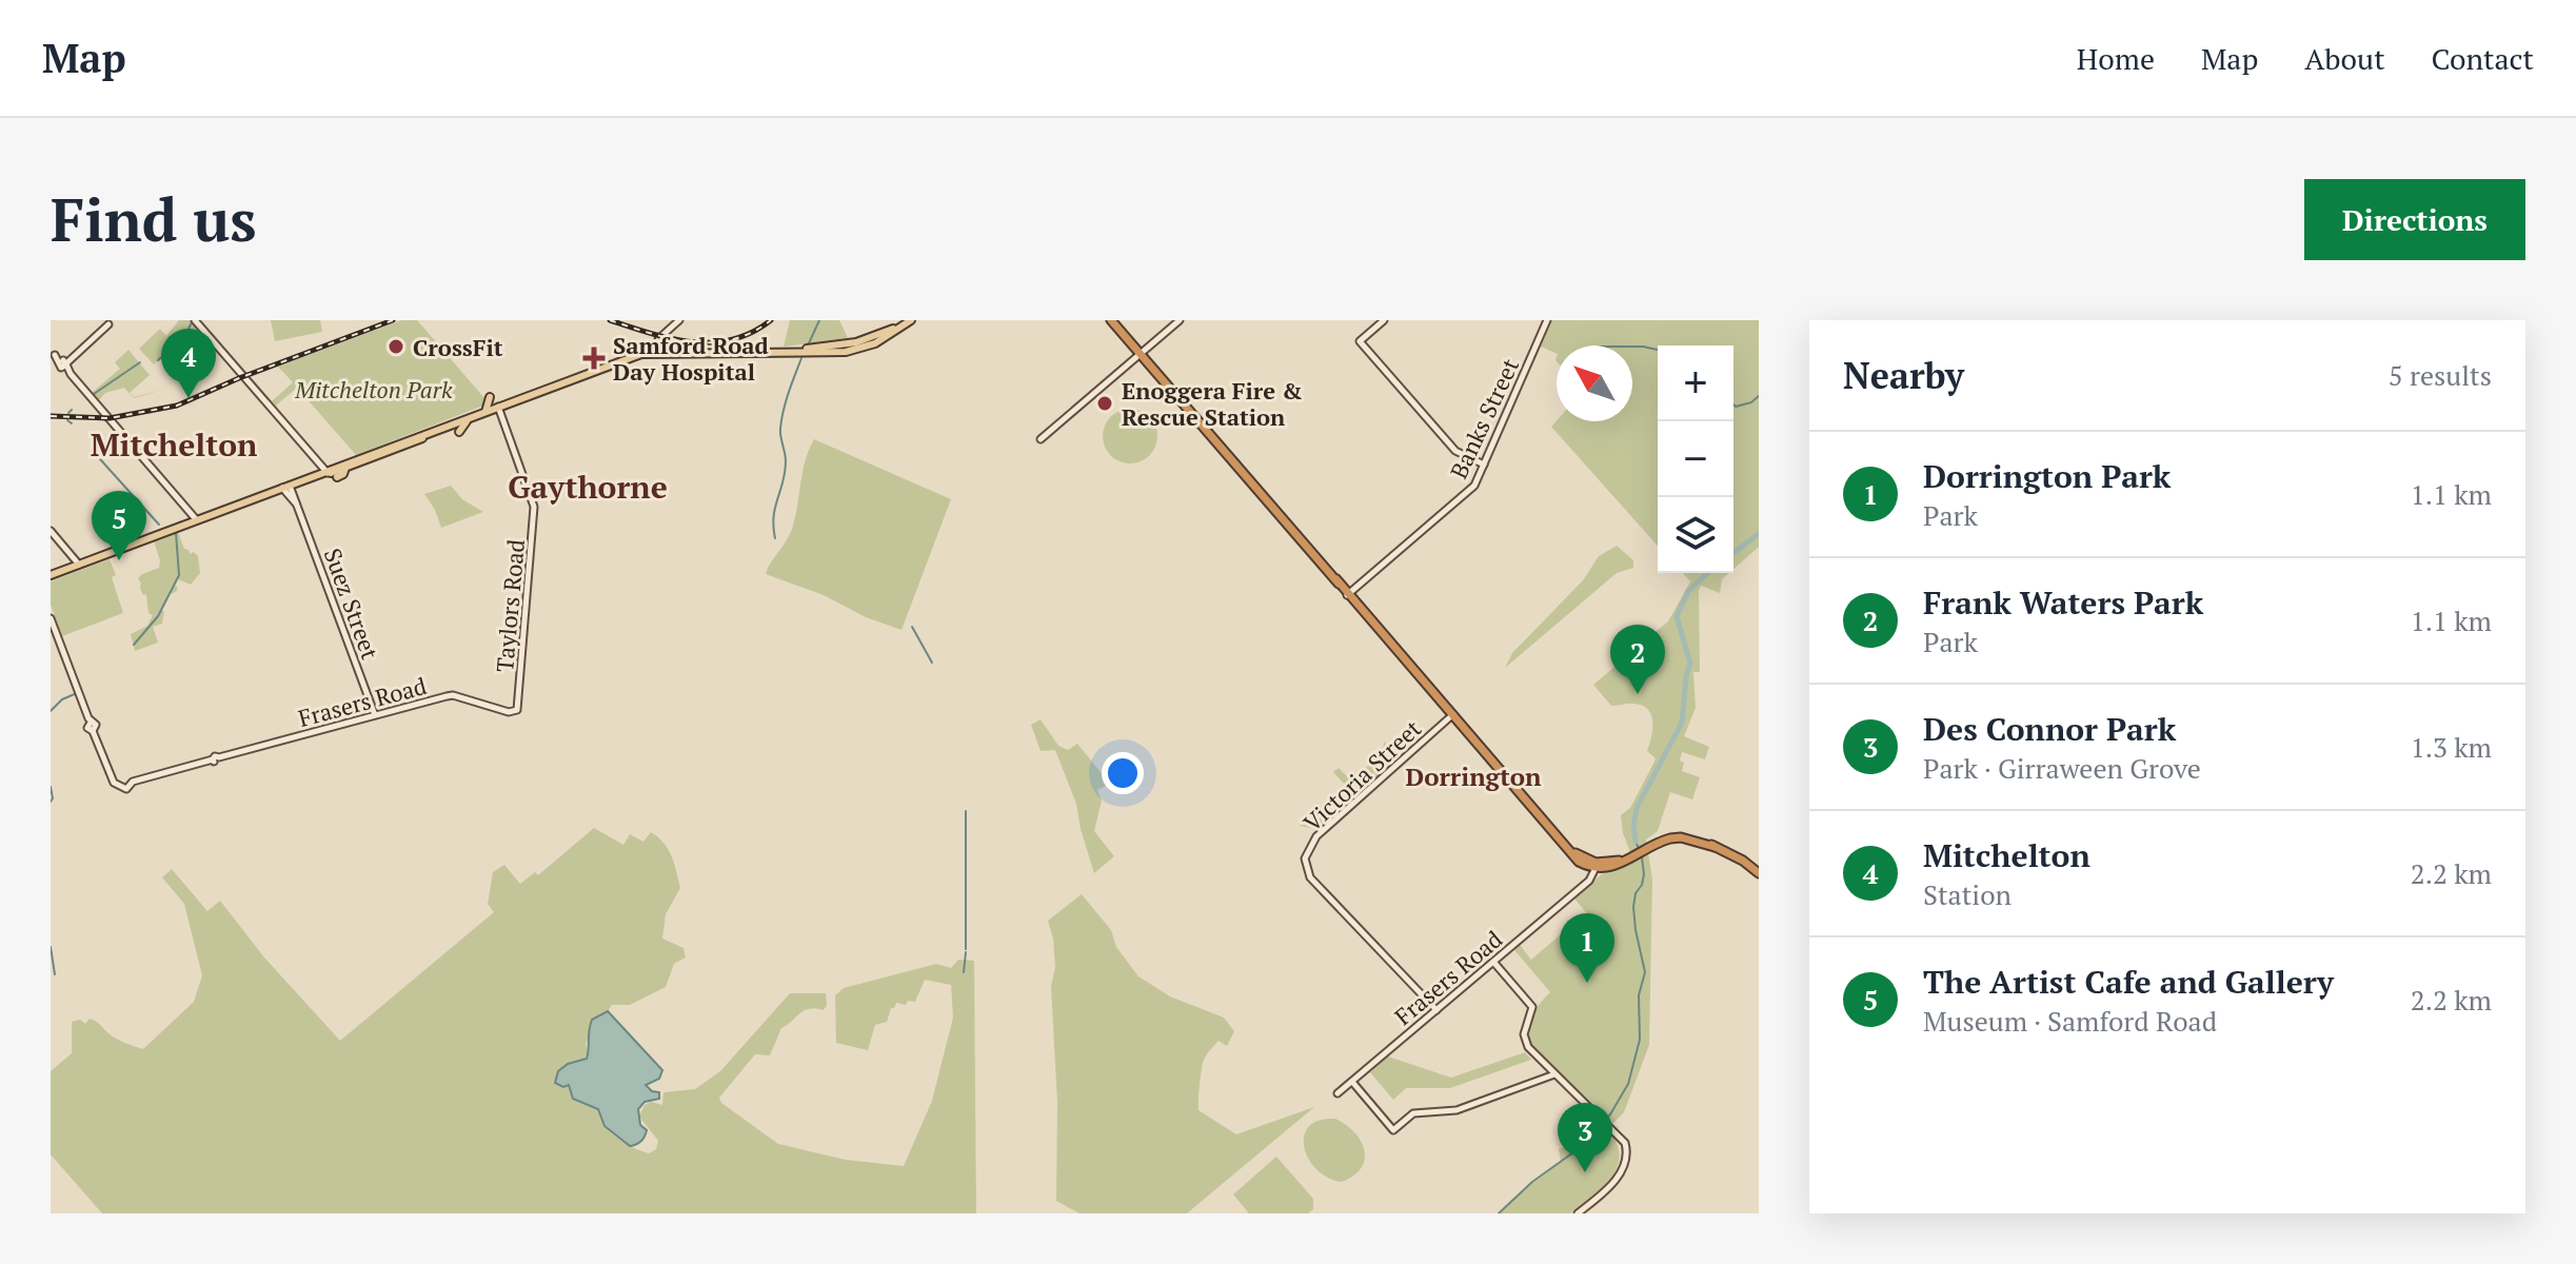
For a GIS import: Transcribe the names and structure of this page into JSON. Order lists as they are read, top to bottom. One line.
{"streets":{"street":["Banks Street","Suez Street","Taylors Road","Frasers Road","Victoria Street"]},"crossings":[["Suez Street","Frasers Road"],["Taylors Road","Frasers Road"],["Frasers Road","Victoria Street"]],"districts":["Mitchelton","Gaythorne","Dorrington"],"parks":["Mitchelton Park"],"places":{"other":["CrossFit","Enoggera Fire & Rescue Station"],"health":["Samford Road Day Hospital"]},"north":"top left","page":{"header":"Map","nav":["Home","Map","About","Contact"],"buttons":"Directions","title":"Find us","heading":["Nearby","5 results"],"pins":["4","5","2","1","3"],"map_buttons":["+","−"],"list":[{"mark":"1","name":"Dorrington Park","note":"Park","value":"1.1 km"},{"mark":"2","name":"Frank Waters Park","note":"Park","value":"1.1 km"},{"mark":"3","name":"Des Connor Park","note":"Park · Girraween Grove","value":"1.3 km"},{"mark":"4","name":"Mitchelton","note":"Station","value":"2.2 km"},{"mark":"5","name":"The Artist Cafe and Gallery","note":"Museum · Samford Road","value":"2.2 km"}]}}
